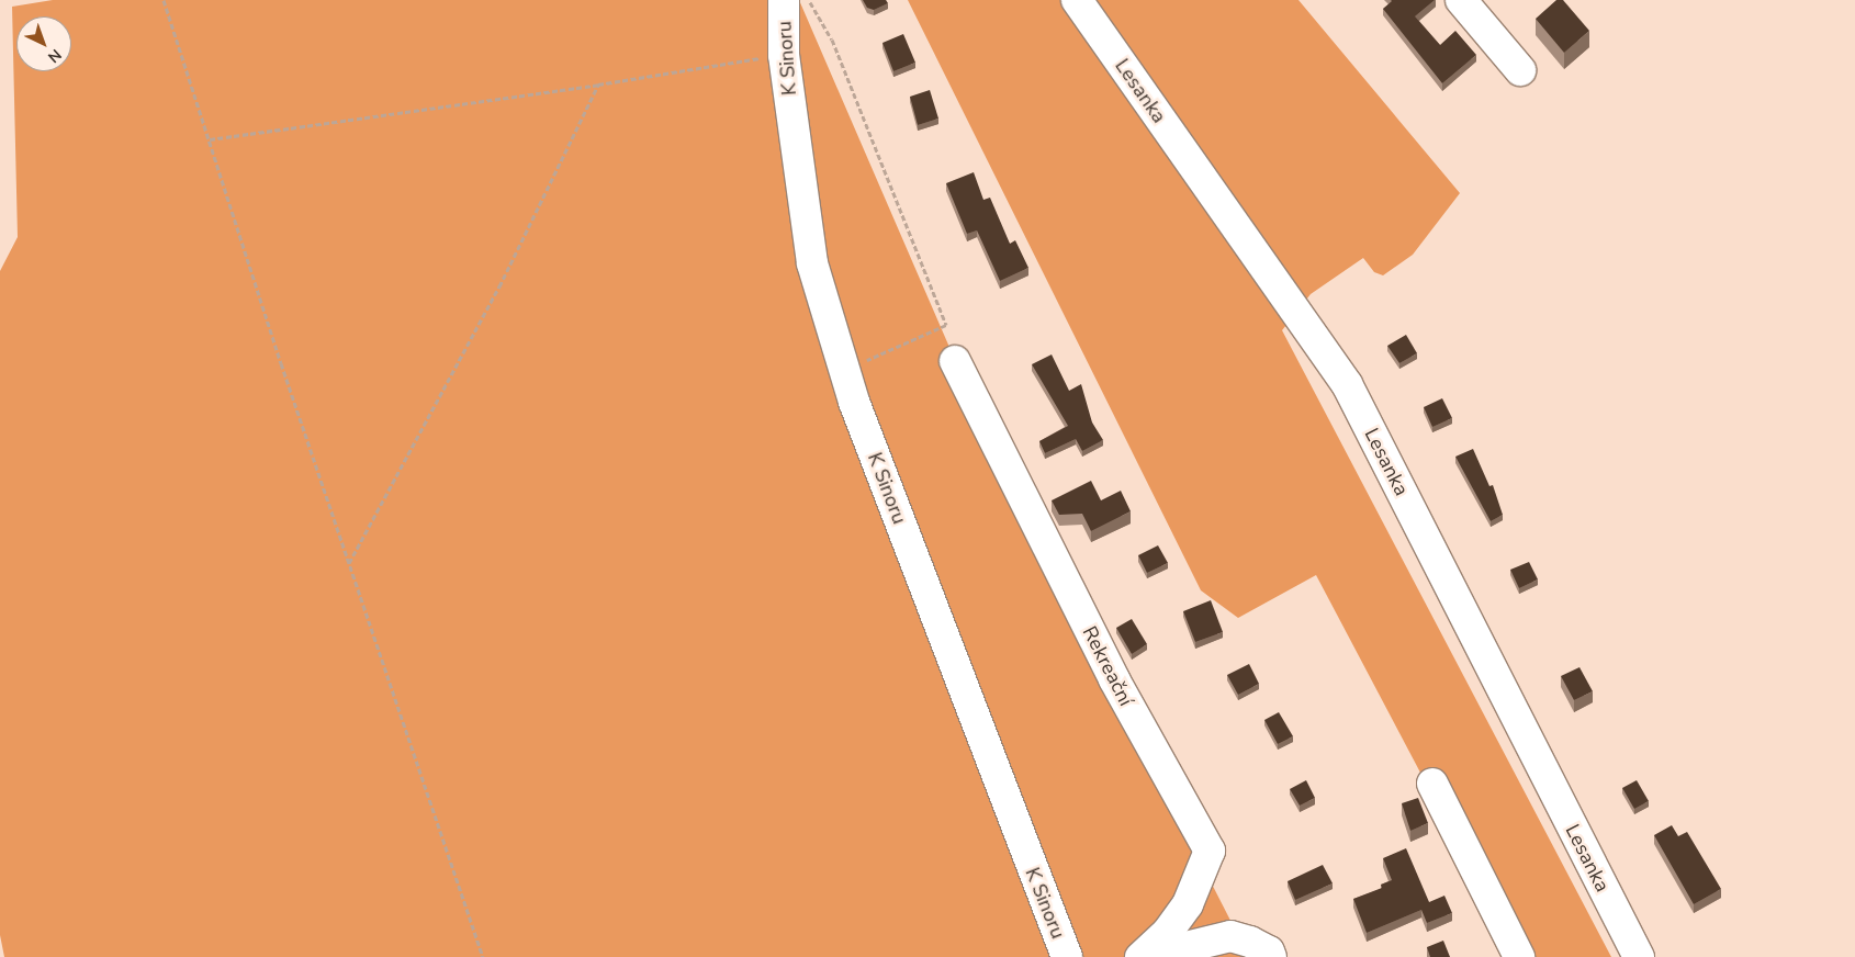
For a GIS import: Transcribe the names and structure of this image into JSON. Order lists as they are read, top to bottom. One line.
{"streets":{"street":["K Sinoru","Lesanka","Rekreační"]},"north":"bottom right"}
